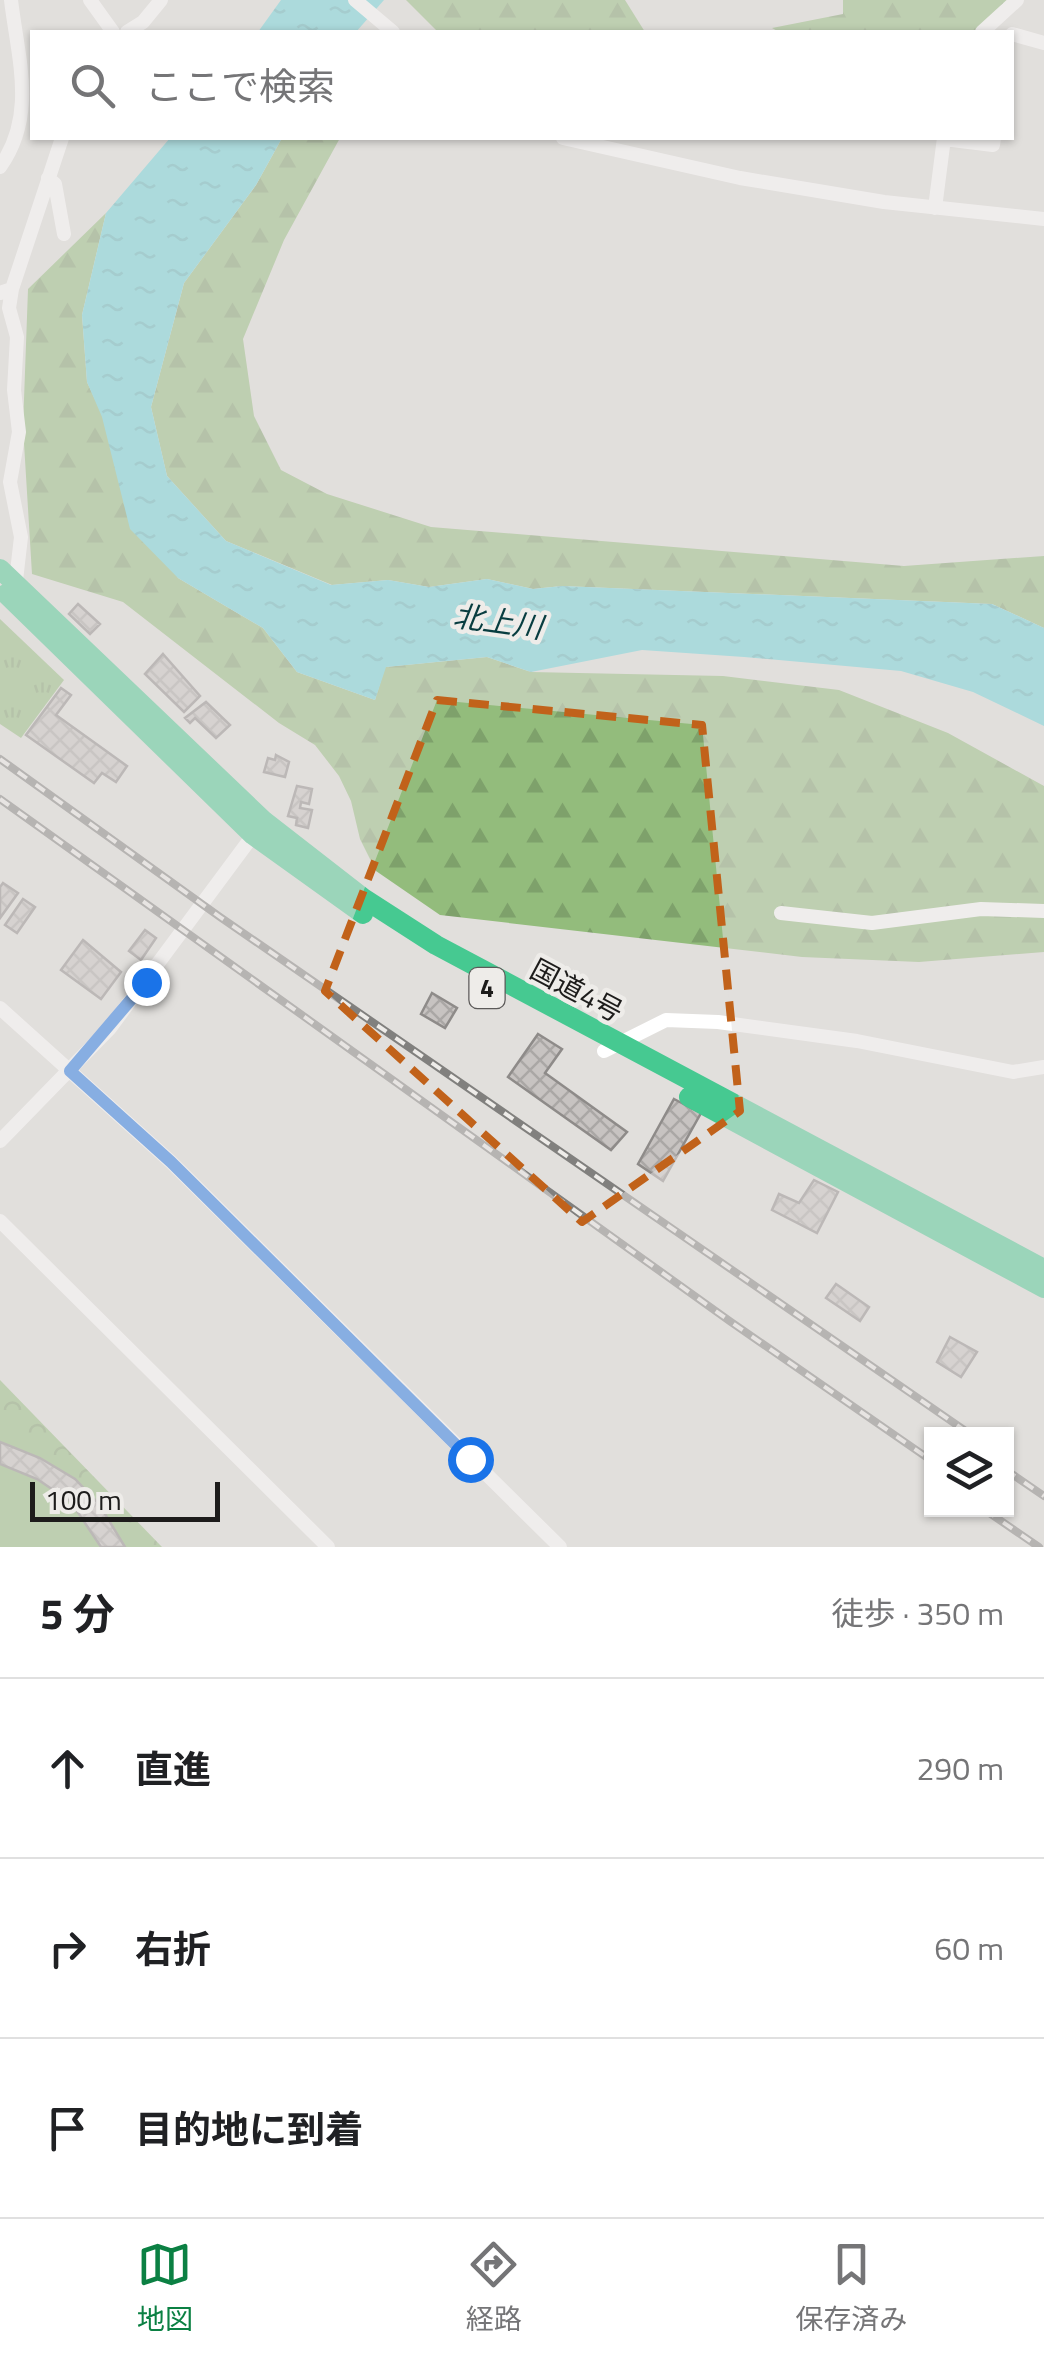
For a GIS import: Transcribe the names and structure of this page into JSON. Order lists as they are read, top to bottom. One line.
{"streets":{"highway":["4","国道4号"]},"water":["北上川"],"scale_bar":"100 m","page":{"search":"ここで検索","scale":"100 m","heading":["5 分","徒歩 · 350 m"],"list":[["直進","290 m"],["右折","60 m"],"目的地に到着"],"nav":["地図","経路","保存済み"]}}
